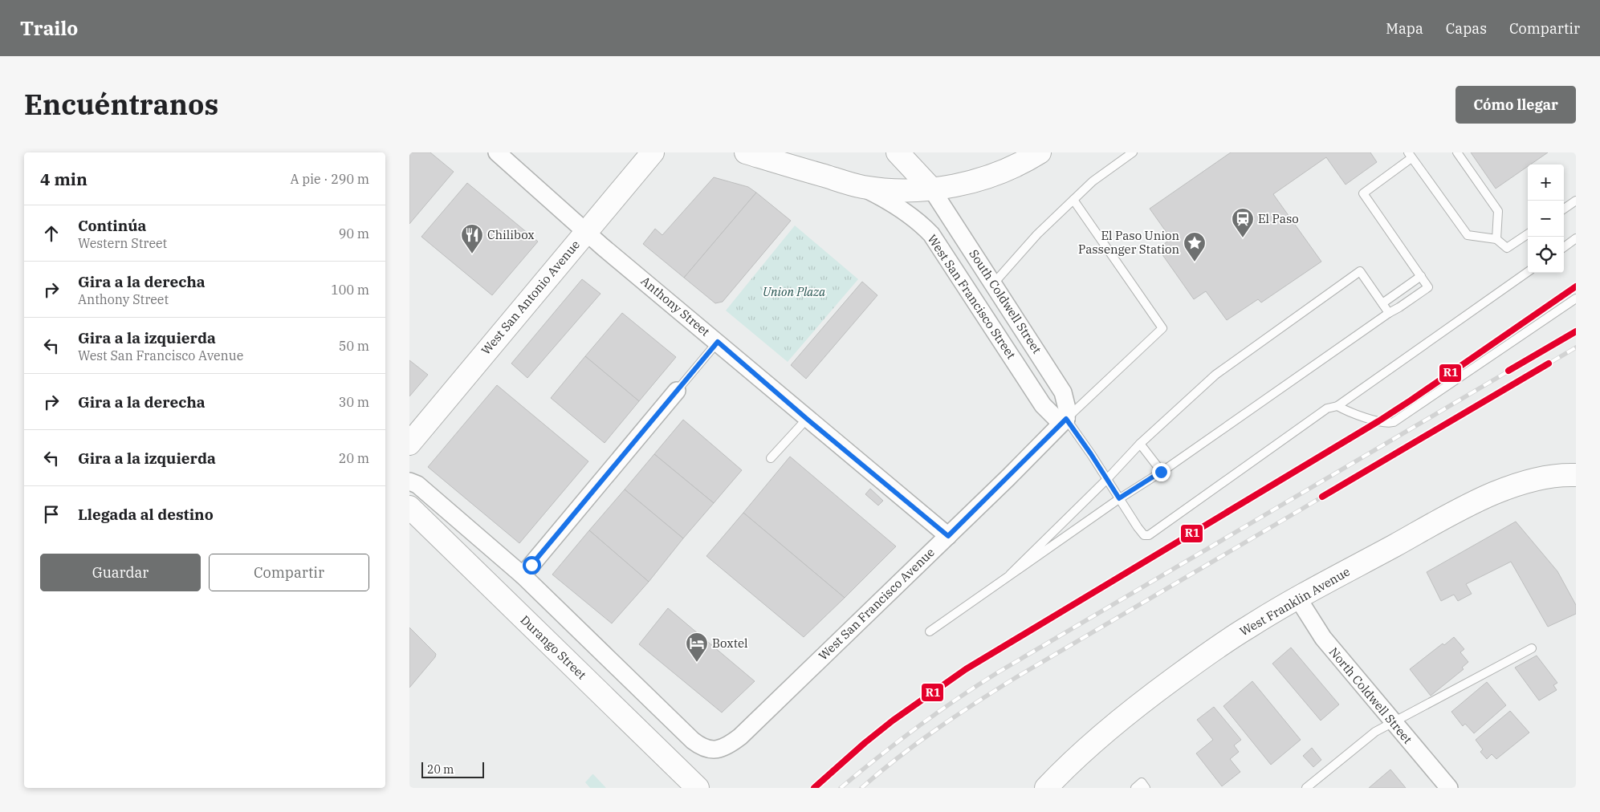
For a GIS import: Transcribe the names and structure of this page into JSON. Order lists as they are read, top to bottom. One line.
{"streets":{"street":["West San Francisco Street","West San Antonio Avenue","South Coldwell Street","Anthony Street","West Franklin Avenue","West San Francisco Avenue","Durango Street","North Coldwell Street"]},"crossings":[["West San Francisco Street","South Coldwell Street"],["West San Francisco Street","West San Francisco Avenue"],["West San Antonio Avenue","Anthony Street"],["South Coldwell Street","West San Francisco Avenue"],["Anthony Street","West San Francisco Avenue"],["West Franklin Avenue","North Coldwell Street"]],"parks":["Union Plaza"],"places":{"station":["El Paso"],"restaurant":["Chilibox"],"place":["El Paso Union Passenger Station"],"hotel":["Boxtel"]},"lines":["transit line R1"],"scale_bar":"20 m","page":{"header":"Trailo","nav":["Mapa","Capas","Compartir"],"title":"Encuéntranos","buttons":["Cómo llegar",["Guardar","Compartir"]],"heading":["4 min","A pie · 290 m"],"map_buttons":["+","−"],"list":[["Continúa","Western Street","90 m"],["Gira a la derecha","Anthony Street","100 m"],["Gira a la izquierda","West San Francisco Avenue","50 m"],["Gira a la derecha","30 m"],["Gira a la izquierda","20 m"],"Llegada al destino"],"scale":"20 m"}}
